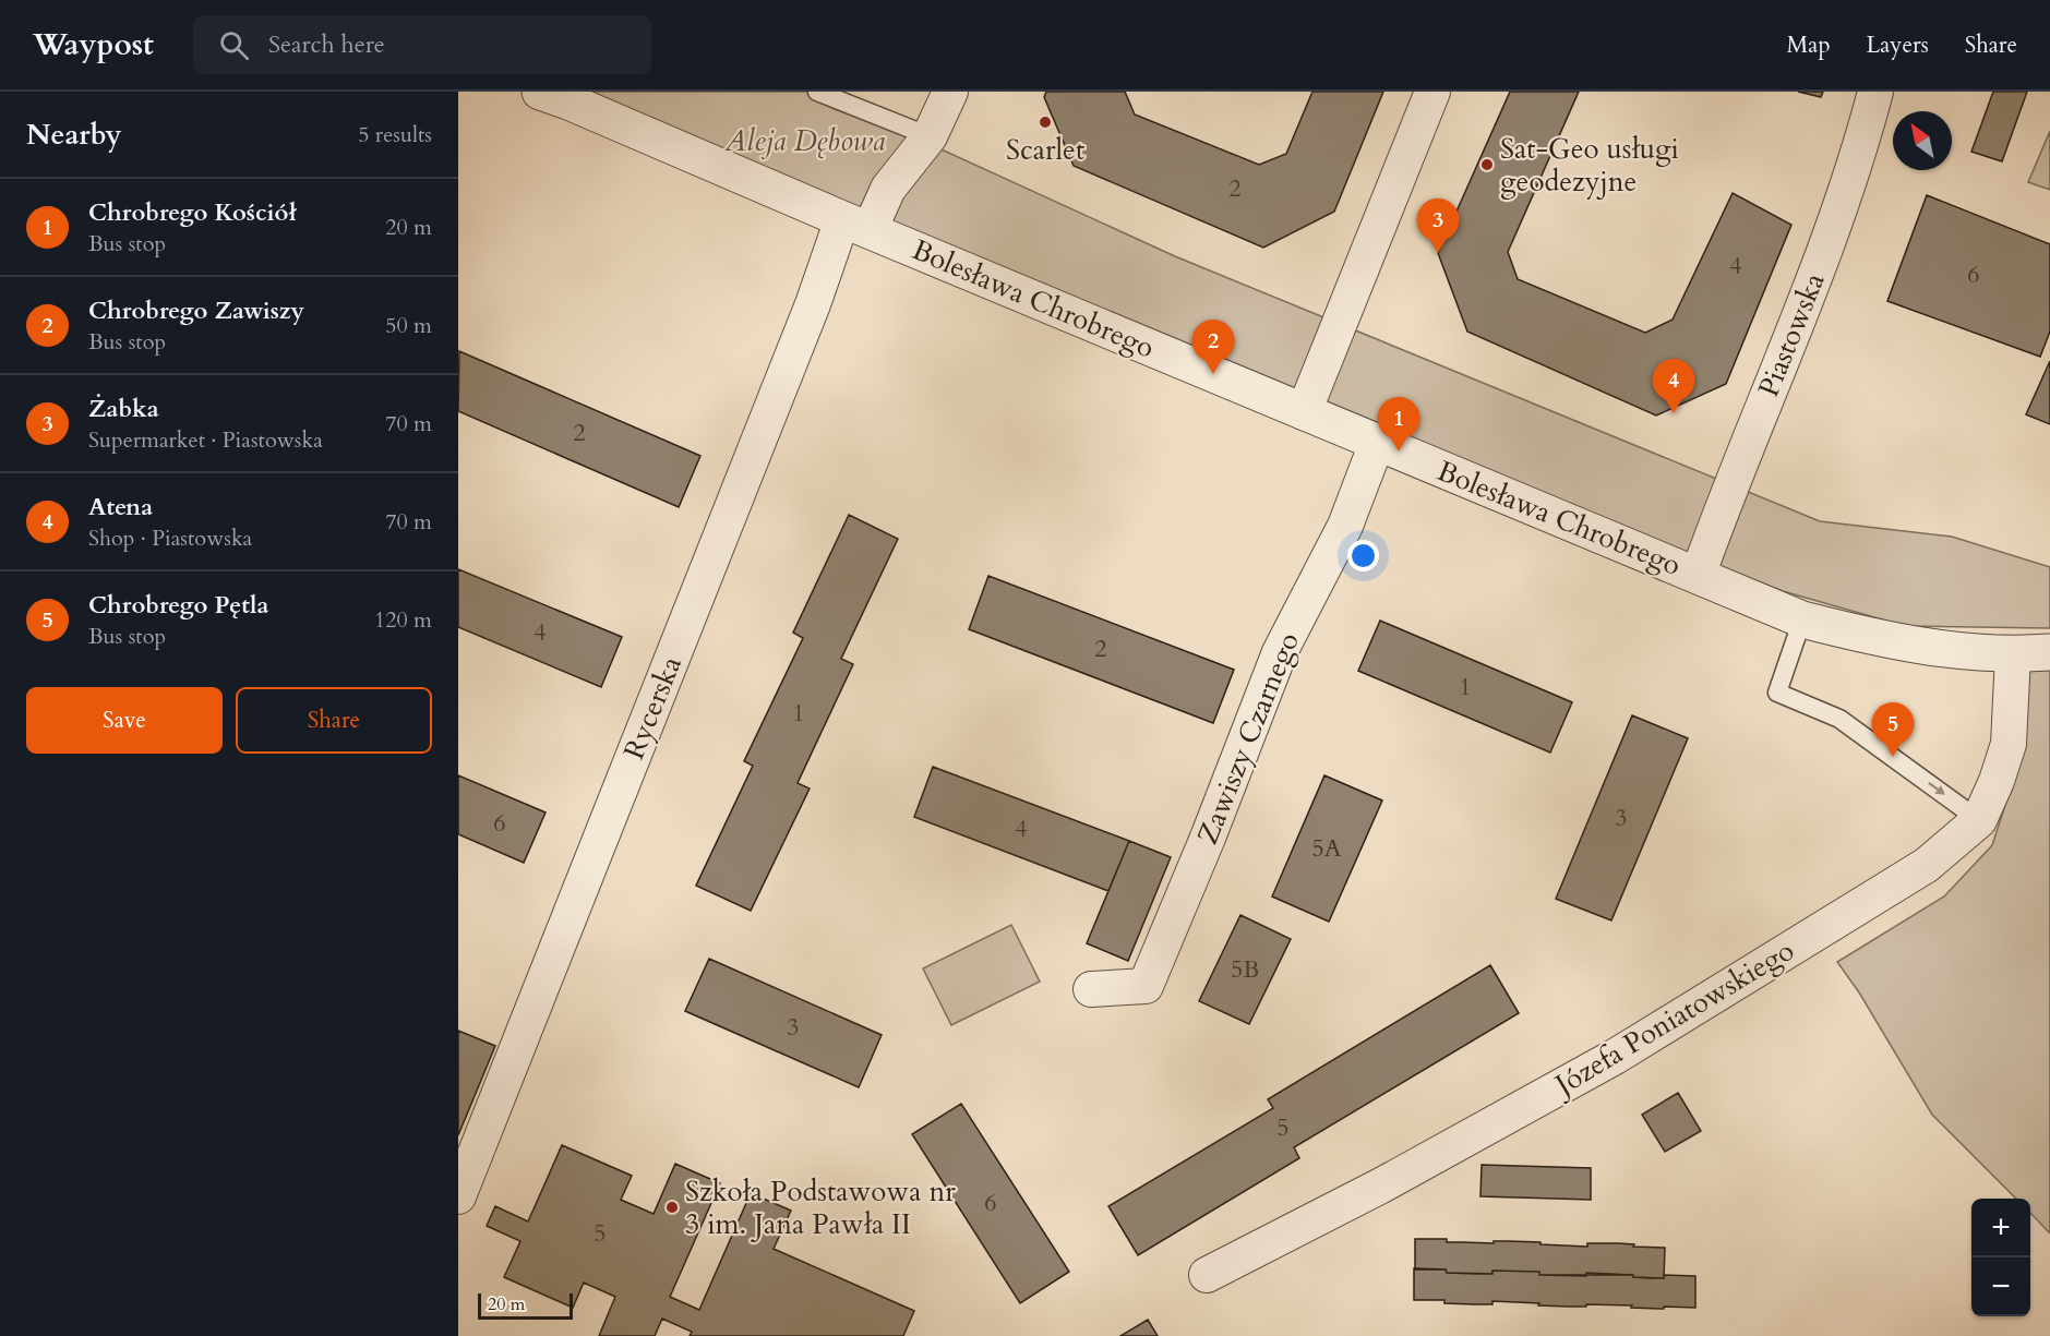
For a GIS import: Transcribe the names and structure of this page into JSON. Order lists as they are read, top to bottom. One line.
{"streets":{"street":["Bolesława Chrobrego","Piastowska","Rycerska","Zawiszy Czarnego","Józefa Poniatowskiego"]},"crossings":[["Bolesława Chrobrego","Piastowska"],["Bolesława Chrobrego","Rycerska"],["Bolesława Chrobrego","Zawiszy Czarnego"],["Bolesława Chrobrego","Józefa Poniatowskiego"]],"parks":["Aleja Dębowa"],"places":["Scarlet","Sat-Geo usługi geodezyjne","Szkoła Podstawowa nr 3 im. Jana Pawła II"],"house_numbers":["2","4","6","2","4","2","1","1","3","6","4","5A","5B","3","5","6","5"],"scale_bar":"20 m","north":"top left","page":{"header":"Waypost","search":"Search here","nav":["Map","Layers","Share"],"heading":["Nearby","5 results"],"list":[{"mark":"1","name":"Chrobrego Kościół","note":"Bus stop","value":"20 m"},{"mark":"2","name":"Chrobrego Zawiszy","note":"Bus stop","value":"50 m"},{"mark":"3","name":"Żabka","note":"Supermarket · Piastowska","value":"70 m"},{"mark":"4","name":"Atena","note":"Shop · Piastowska","value":"70 m"},{"mark":"5","name":"Chrobrego Pętla","note":"Bus stop","value":"120 m"}],"pins":["3","2","4","1","5"],"buttons":["Save","Share"],"map_buttons":["+","−"],"scale":"20 m"}}
